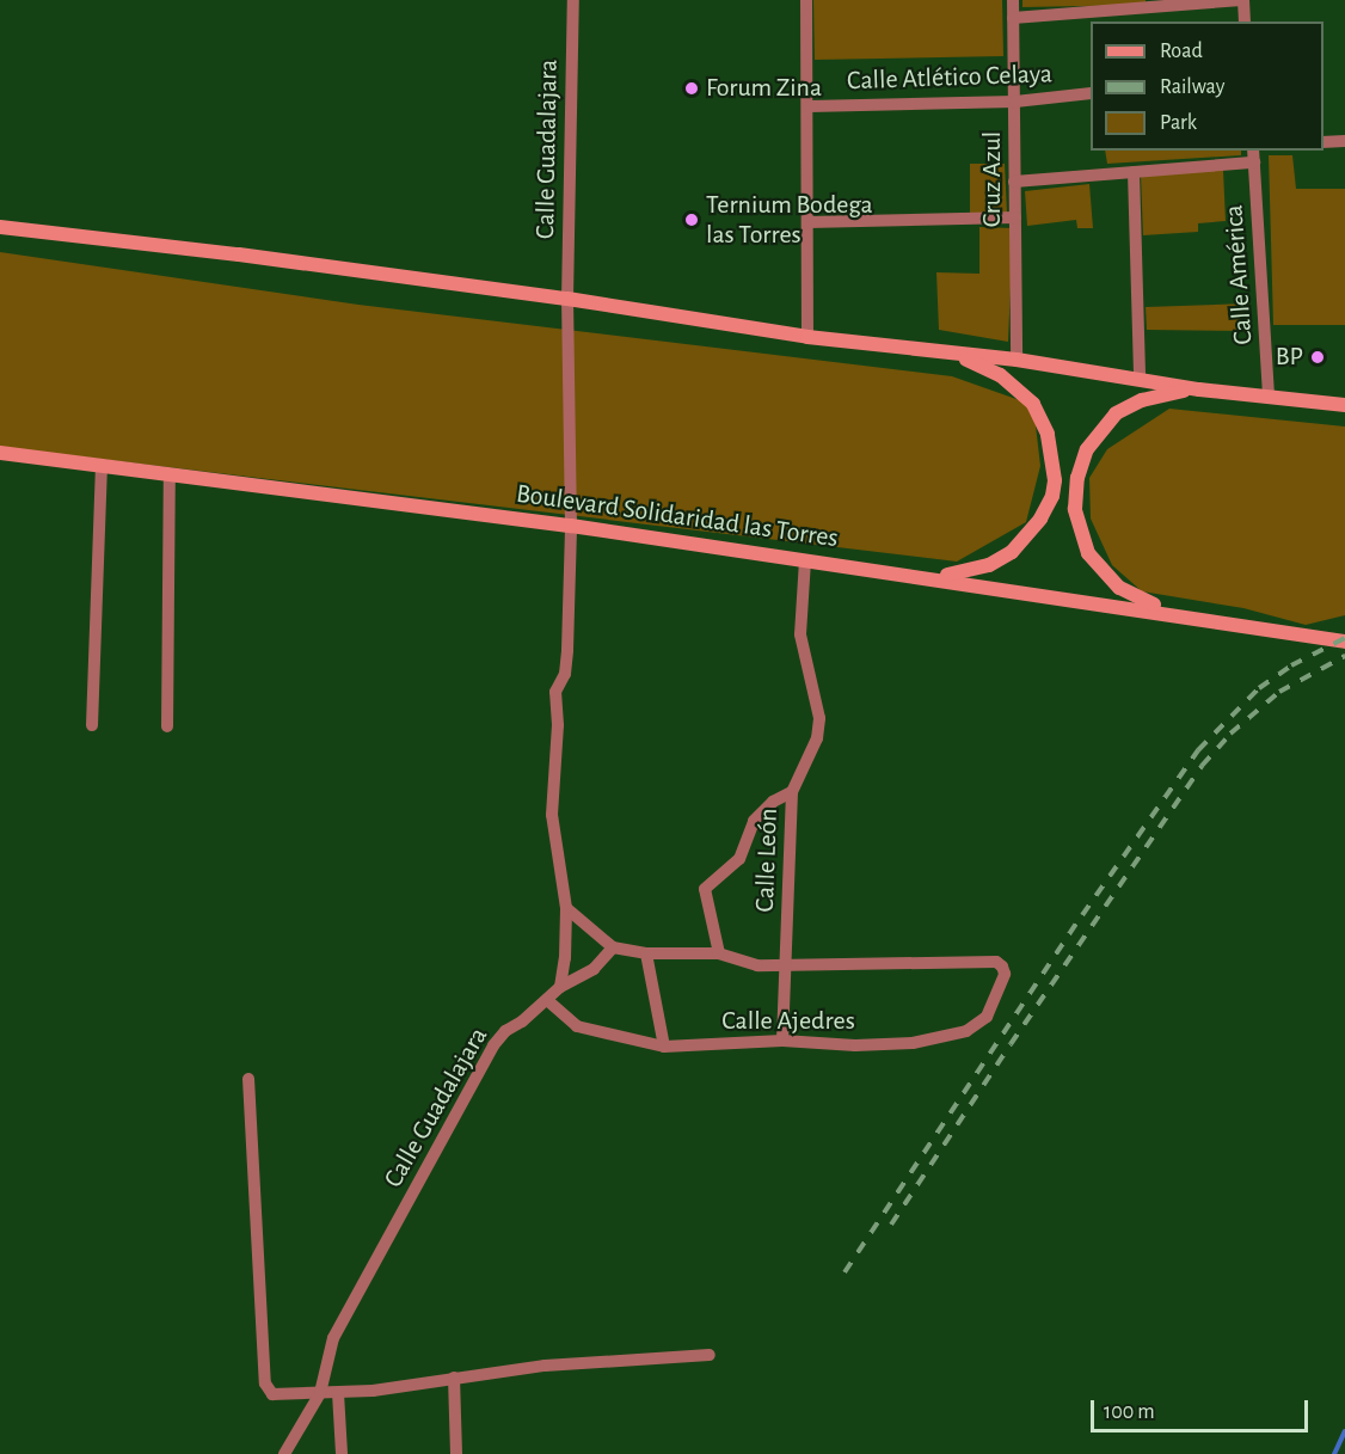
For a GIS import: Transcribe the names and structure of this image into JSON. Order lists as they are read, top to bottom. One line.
{"streets":{"main road":["Boulevard Solidaridad las Torres"],"street":["Calle Atlético Celaya","Calle Guadalajara","Cruz Azul","Calle América","Calle León","Calle Ajedres"]},"crossings":[["Calle Atlético Celaya","Cruz Azul"],["Calle Guadalajara","Boulevard Solidaridad las Torres"],["Calle Guadalajara","Calle Ajedres"],["Boulevard Solidaridad las Torres","Calle León"],["Calle León","Calle Ajedres"]],"places":["Forum Zina","Ternium Bodega las Torres","BP"],"legend":["Road","Railway","Park"],"scale_bar":"100 m"}
